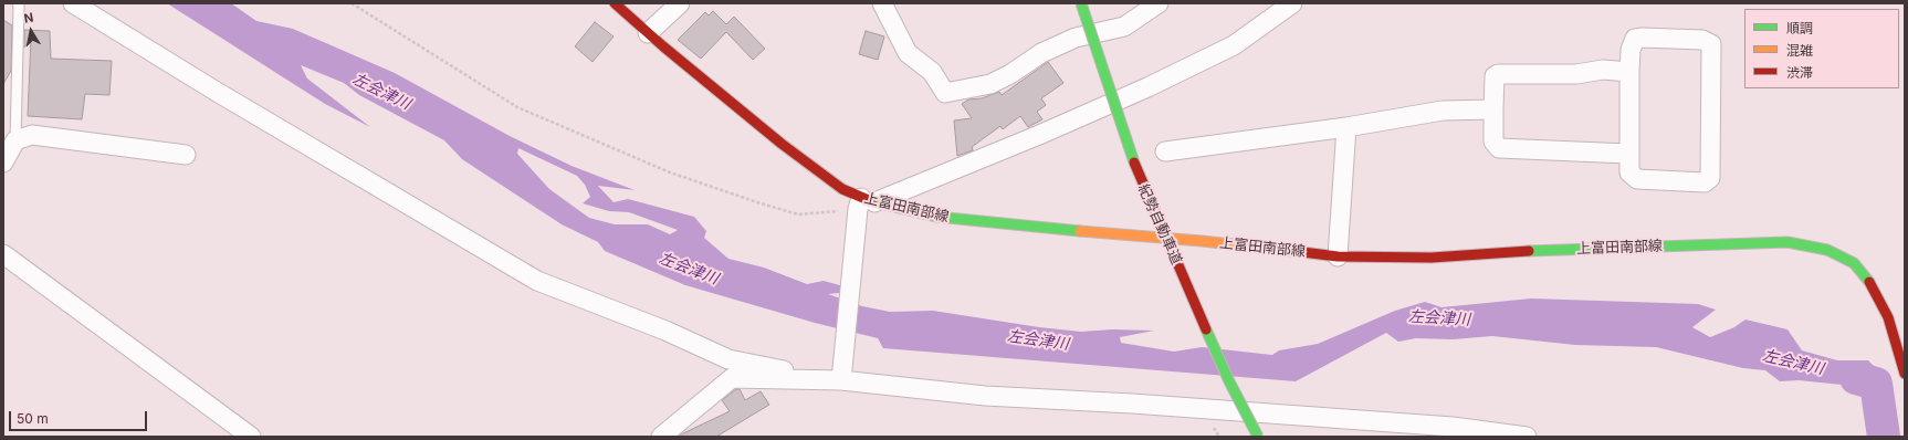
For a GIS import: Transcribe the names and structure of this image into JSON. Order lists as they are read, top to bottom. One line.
{"streets":{"main road":["上富田南部線","紀勢自動車道"]},"water":["左会津川"],"legend":["順調","混雑","渋滞"],"scale_bar":"50 m","north":"top"}
